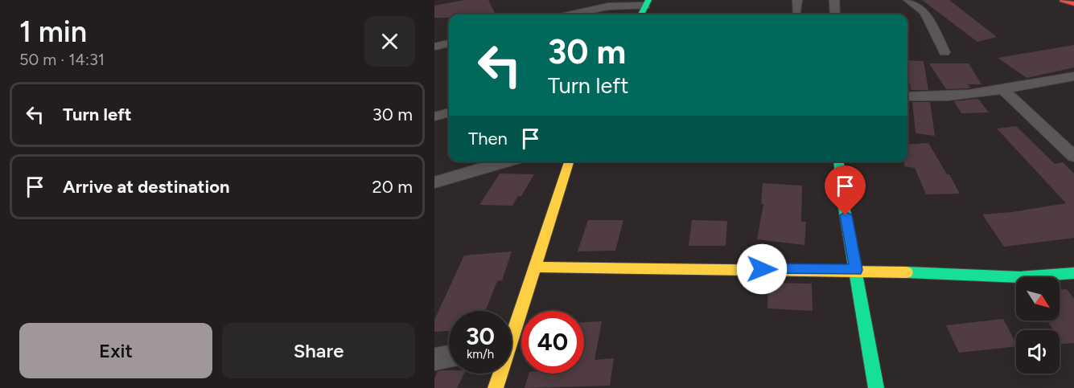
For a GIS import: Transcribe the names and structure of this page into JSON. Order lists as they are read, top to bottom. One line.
{"north":"bottom right","page":{"heading":["1 min","50 m · 14:31"],"turn":["30 m","Turn left"],"list":[{"name":"Turn left","value":"30 m"},{"name":"Arrive at destination","value":"20 m"}],"then":"Then","speed":"30 km/h","limit":"40","buttons":["Exit","Share"]}}
